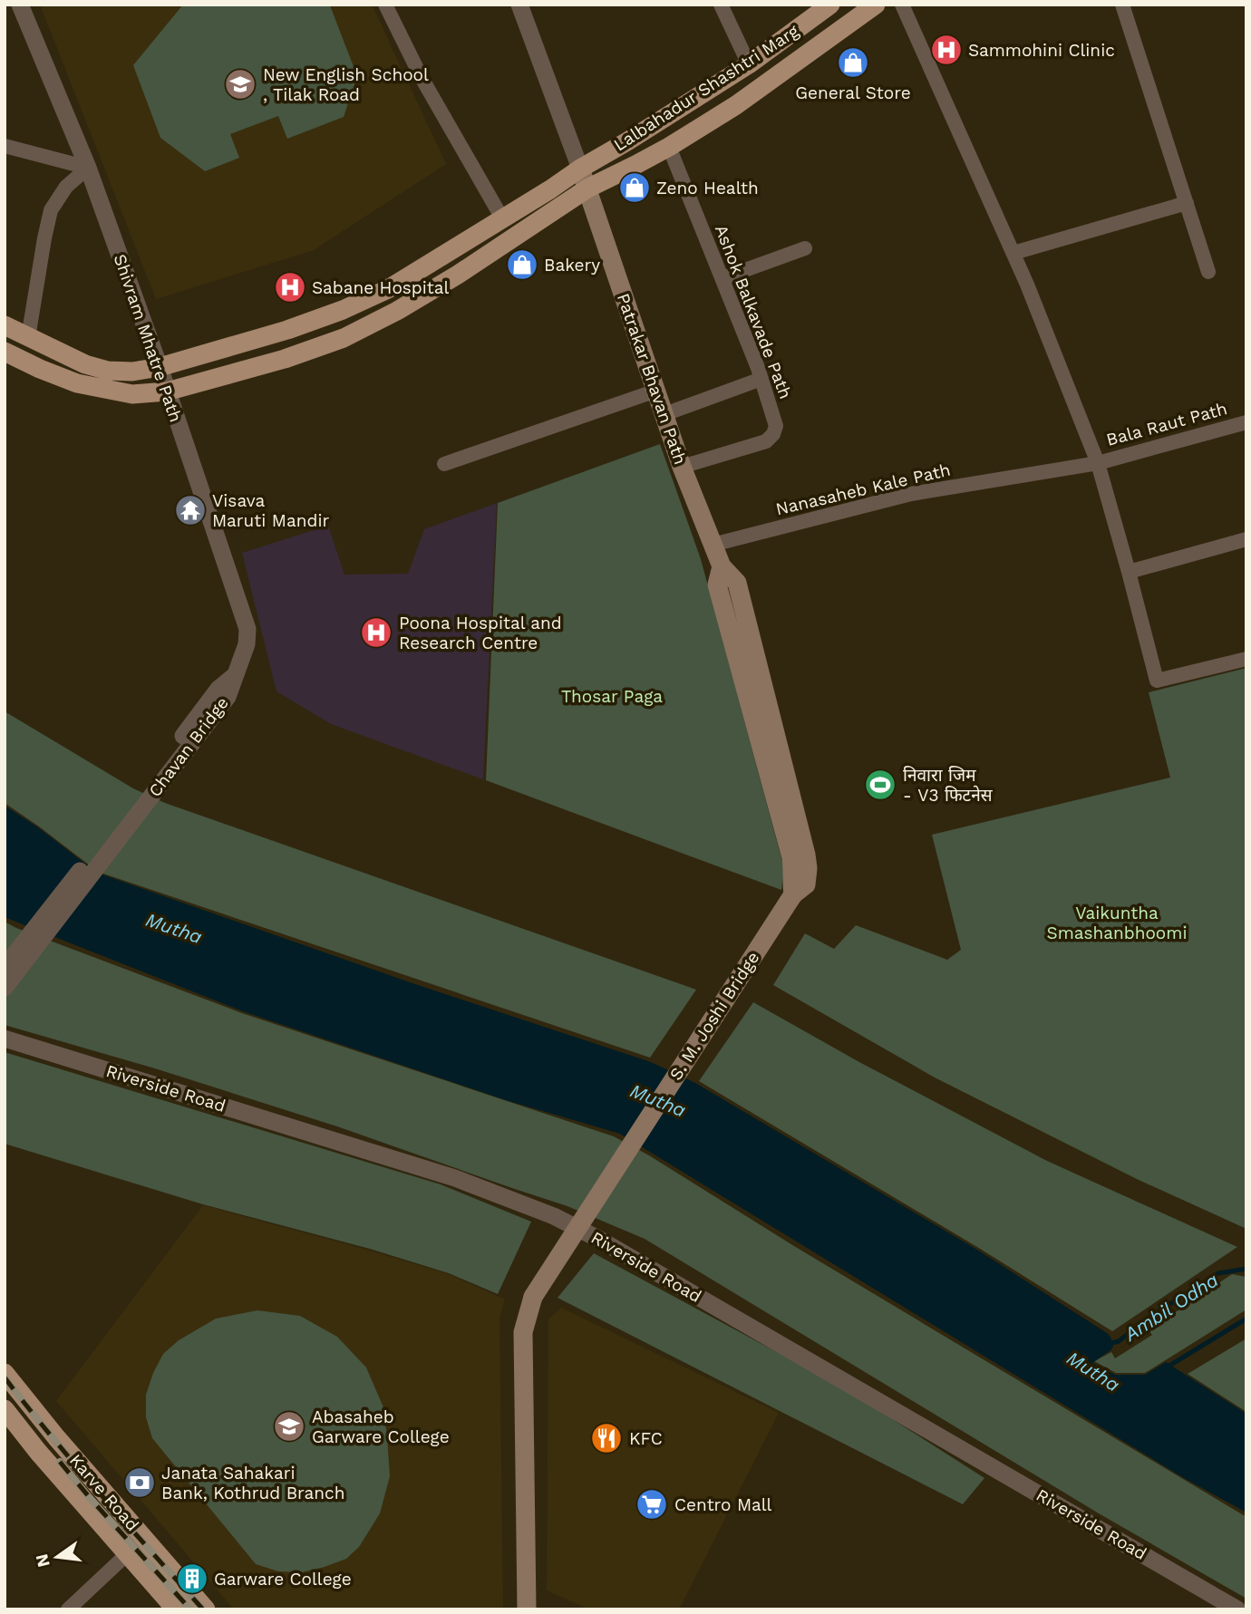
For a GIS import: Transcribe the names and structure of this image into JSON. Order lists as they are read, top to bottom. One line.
{"streets":{"main road":["Lalbahadur Shashtri Marg","Patrakar Bhavan Path","S. M. Joshi Bridge","Karve Road"],"street":["Ashok Balkavade Path","Shivram Mhatre Path","Bala Raut Path","Nanasaheb Kale Path","Chavan Bridge","Riverside Road"]},"crossings":[["Lalbahadur Shashtri Marg","Ashok Balkavade Path"],["Lalbahadur Shashtri Marg","Shivram Mhatre Path"],["Lalbahadur Shashtri Marg","Patrakar Bhavan Path"],["Ashok Balkavade Path","Patrakar Bhavan Path"],["Shivram Mhatre Path","Chavan Bridge"],["Patrakar Bhavan Path","Nanasaheb Kale Path"],["Patrakar Bhavan Path","S. M. Joshi Bridge"],["Bala Raut Path","Nanasaheb Kale Path"]],"water":["Mutha","Ambil Odha"],"parks":["Thosar Paga","Vaikuntha Smashanbhoomi"],"places":{"hospital":["Sammohini Clinic","Sabane Hospital","Poona Hospital and Research Centre"],"shop":["General Store","Zeno Health","Bakery"],"school or university":["New English School , Tilak Road","Abasaheb Garware College"],"temple":["Visava Maruti Mandir"],"sports":["निवारा जिम - V3 फिटनेस"],"restaurant":["KFC"],"bank":["Janata Sahakari Bank, Kothrud Branch"],"supermarket":["Centro Mall"],"building":["Garware College"]},"north":"left"}
